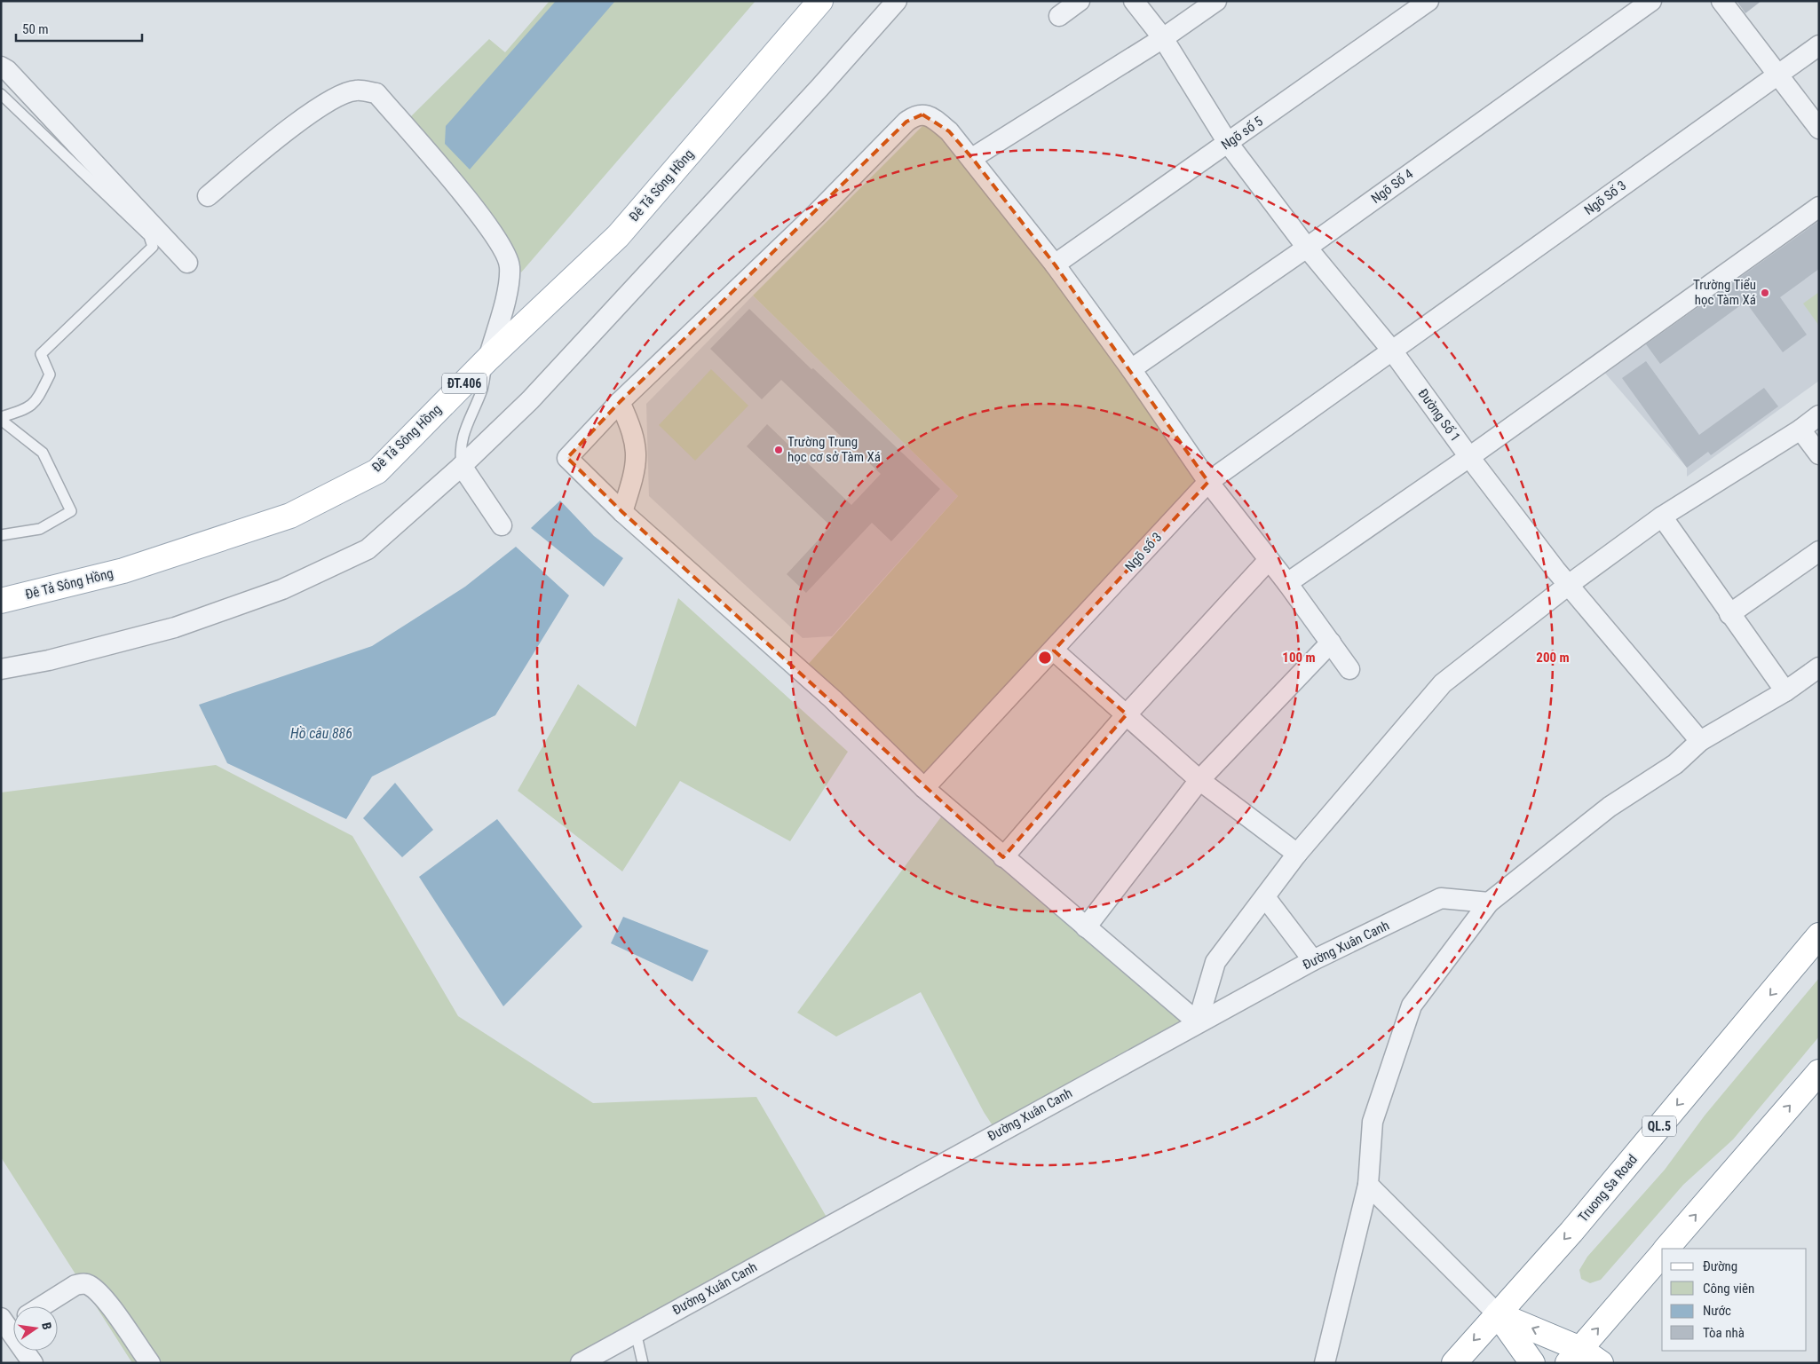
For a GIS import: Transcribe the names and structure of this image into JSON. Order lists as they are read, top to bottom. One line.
{"streets":{"main road":["Đê Tả Sông Hồng","ĐT.406","QL.5","Truong Sa Road"],"street":["Ngõ số 5","Ngõ Số 4","Ngõ Số 3","Đường Số 1","Ngõ số 3","Đường Xuân Canh"]},"crossings":[["Ngõ số 5","Đường Số 1"],["Ngõ Số 4","Đường Số 1"],["Ngõ Số 3","Đường Số 1"],["Ngõ Số 3","Ngõ số 3"],["Đường Số 1","Ngõ số 3"]],"water":["Hồ câu 886"],"places":["Trường Tiểu học Tàm Xá","Trường Trung học cơ sở Tàm Xá"],"legend":["Đường","Công viên","Nước","Tòa nhà"],"scale_bar":"50 m","north":"right","rings":["100 m","200 m"]}
